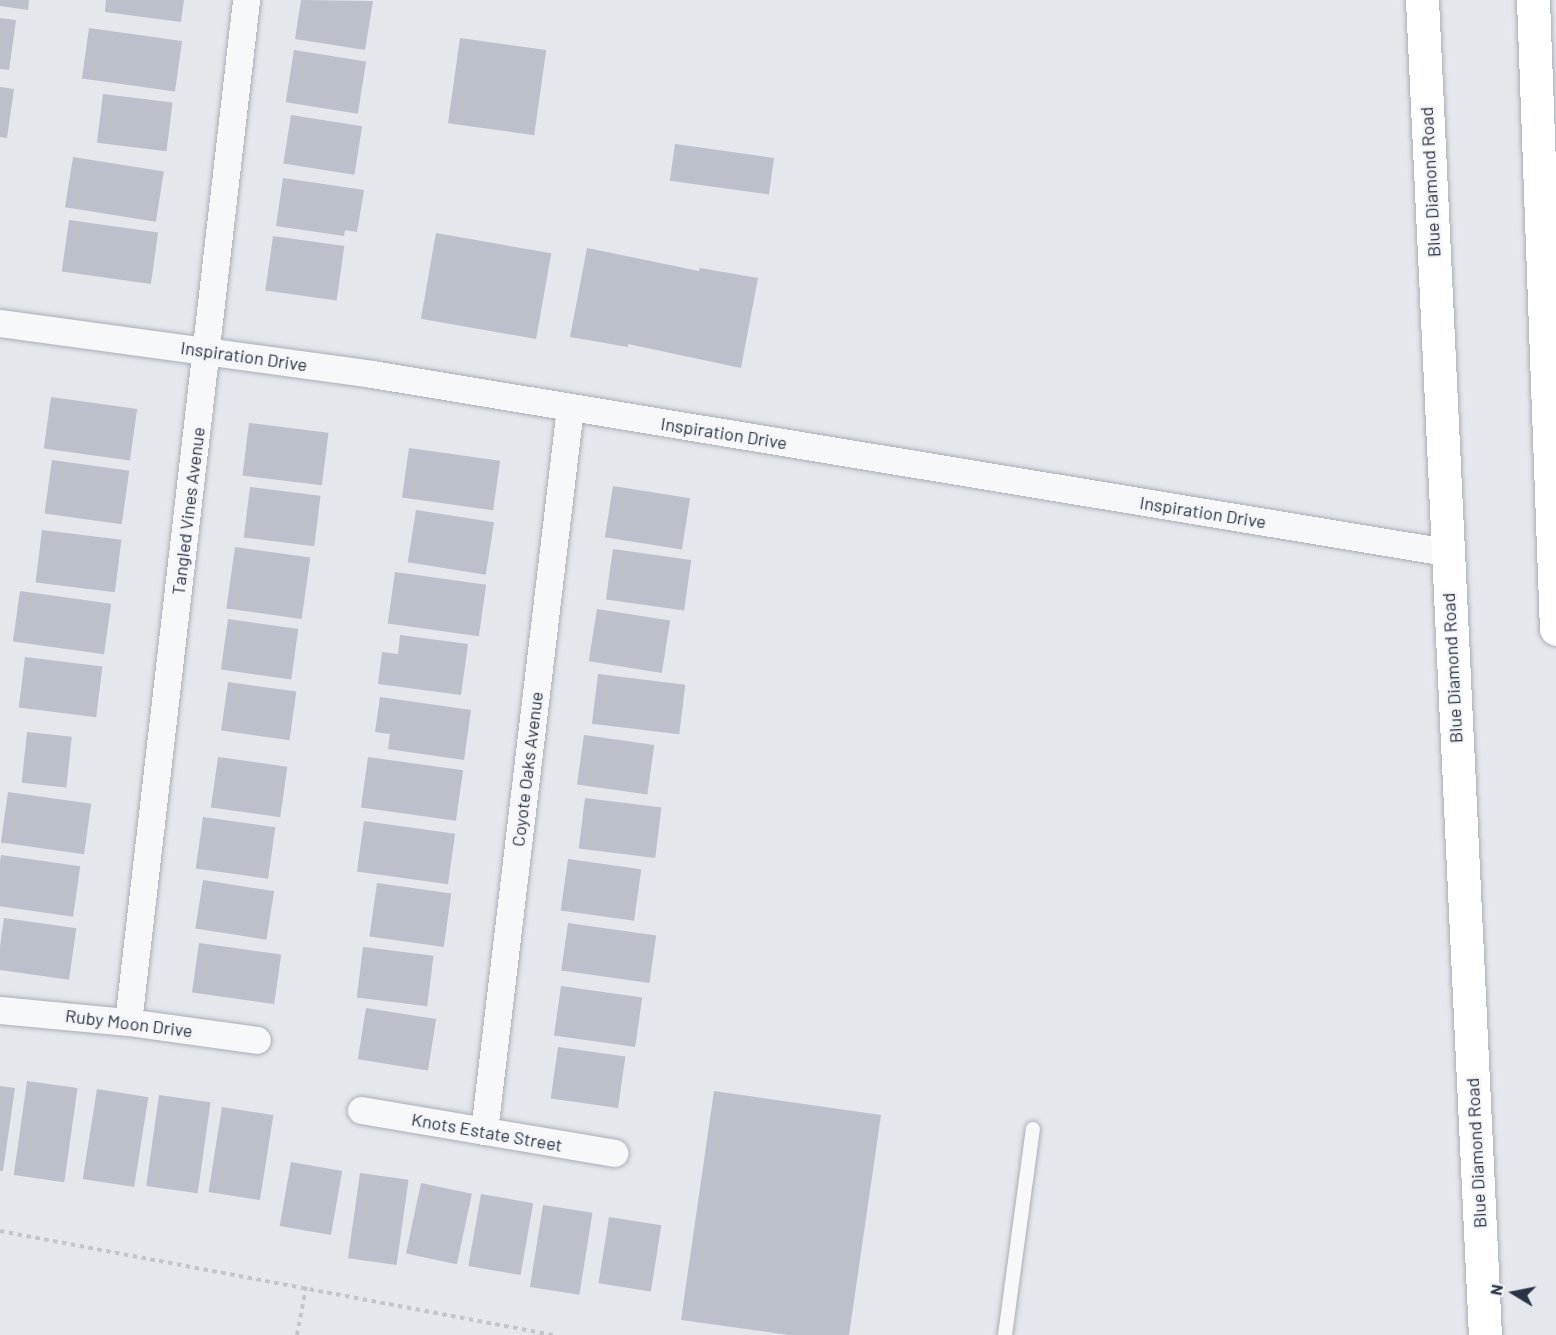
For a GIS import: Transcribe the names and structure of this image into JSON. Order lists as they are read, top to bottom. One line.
{"streets":{"highway":["Blue Diamond Road"],"street":["Inspiration Drive","Tangled Vines Avenue","Coyote Oaks Avenue","Ruby Moon Drive","Knots Estate Street"]},"crossings":[["Blue Diamond Road","Inspiration Drive"],["Inspiration Drive","Tangled Vines Avenue"],["Inspiration Drive","Coyote Oaks Avenue"],["Tangled Vines Avenue","Ruby Moon Drive"],["Coyote Oaks Avenue","Knots Estate Street"]],"north":"left"}
